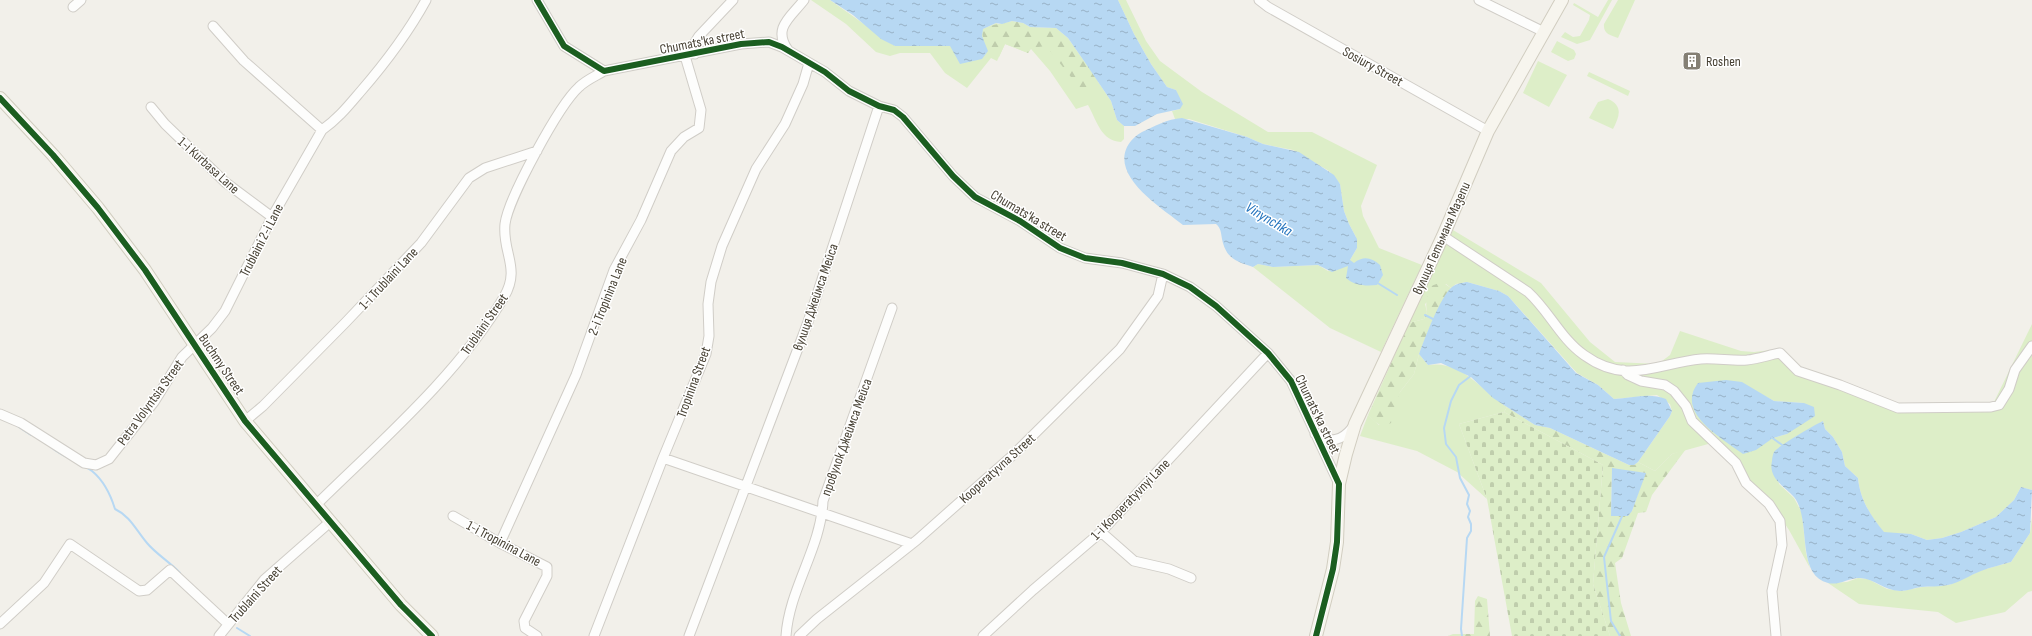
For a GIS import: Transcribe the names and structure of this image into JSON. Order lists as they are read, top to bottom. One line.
{"streets":{"street":["Chumats'ka street","Sosiury Street","1-i Kurbasa Lane","вулиця Гетьмана Мазепи","Trublaini 2-i Lane","1-i Trublaini Lane","2-i Tropinina Lane","вулиця Джеймса Мейса","Trublaini Street","Buchmy Street","Tropinina Street","Petra Volyntsia Street","провулок Джеймса Мейса","Kooperatyvna Street","1-i Kooperatyvnyi Lane","1-i Tropinina Lane"]},"crossings":[["Chumats'ka street","вулиця Гетьмана Мазепи"],["Chumats'ka street","2-i Tropinina Lane"],["Chumats'ka street","вулиця Джеймса Мейса"],["Chumats'ka street","Trublaini Street"],["Chumats'ka street","Tropinina Street"],["Chumats'ka street","Kooperatyvna Street"],["Chumats'ka street","1-i Kooperatyvnyi Lane"],["Sosiury Street","вулиця Гетьмана Мазепи"],["1-i Kurbasa Lane","Trublaini 2-i Lane"],["Trublaini 2-i Lane","Buchmy Street"],["Trublaini 2-i Lane","Petra Volyntsia Street"],["1-i Trublaini Lane","Trublaini Street"],["1-i Trublaini Lane","Buchmy Street"],["2-i Tropinina Lane","1-i Tropinina Lane"],["Trublaini Street","Buchmy Street"],["Buchmy Street","Petra Volyntsia Street"]],"water":["Vinynchka"],"places":{"building":["Roshen"]}}
